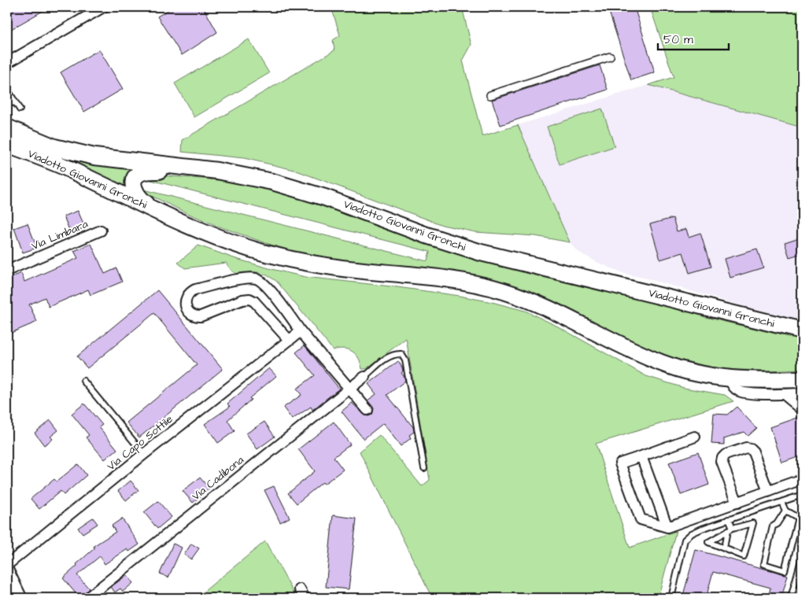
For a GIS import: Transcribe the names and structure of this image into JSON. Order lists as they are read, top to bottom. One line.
{"streets":{"main road":["Viadotto Giovanni Gronchi"],"street":["Via Limbara","Via Capo Sottile","Via Cadibona"]},"scale_bar":"50 m"}
